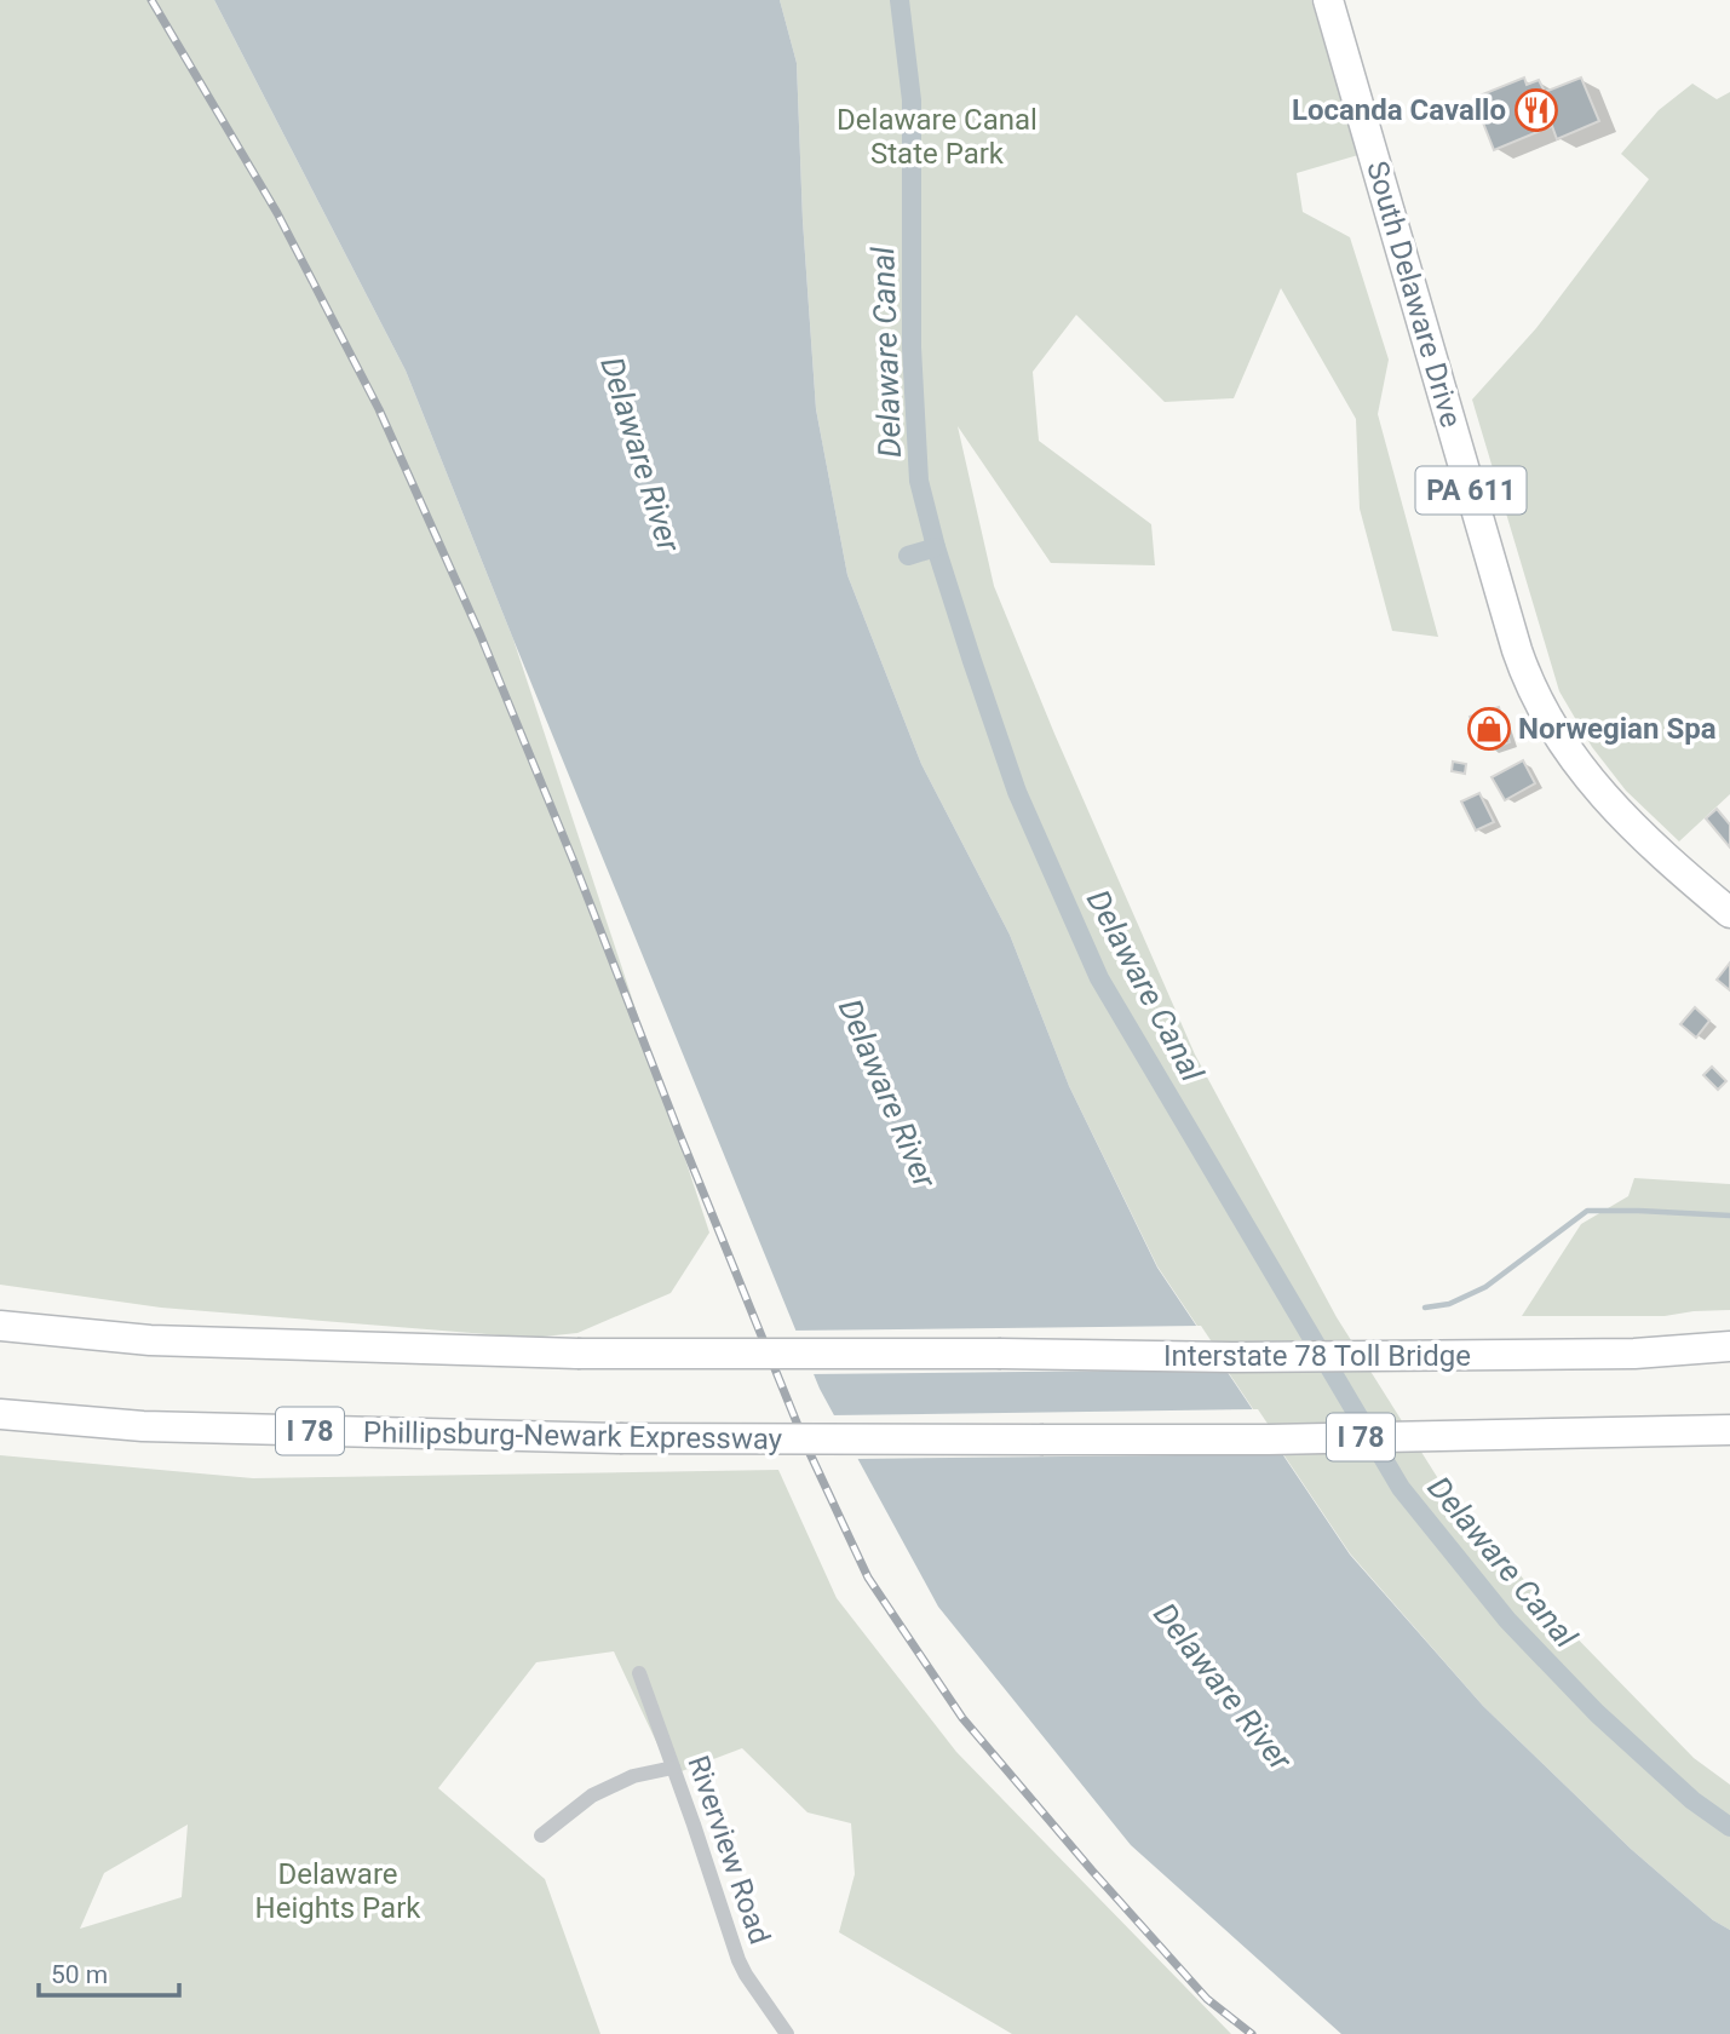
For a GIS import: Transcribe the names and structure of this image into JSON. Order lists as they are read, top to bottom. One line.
{"streets":{"highway":["South Delaware Drive","PA 611","Interstate 78 Toll Bridge","I 78","Phillipsburg-Newark Expressway"],"street":["Riverview Road"]},"water":["Delaware Canal","Delaware River"],"parks":["Delaware Canal State Park","Delaware Heights Park"],"places":{"restaurant":["Locanda Cavallo"],"shop":["Norwegian Spa"]},"scale_bar":"50 m"}
